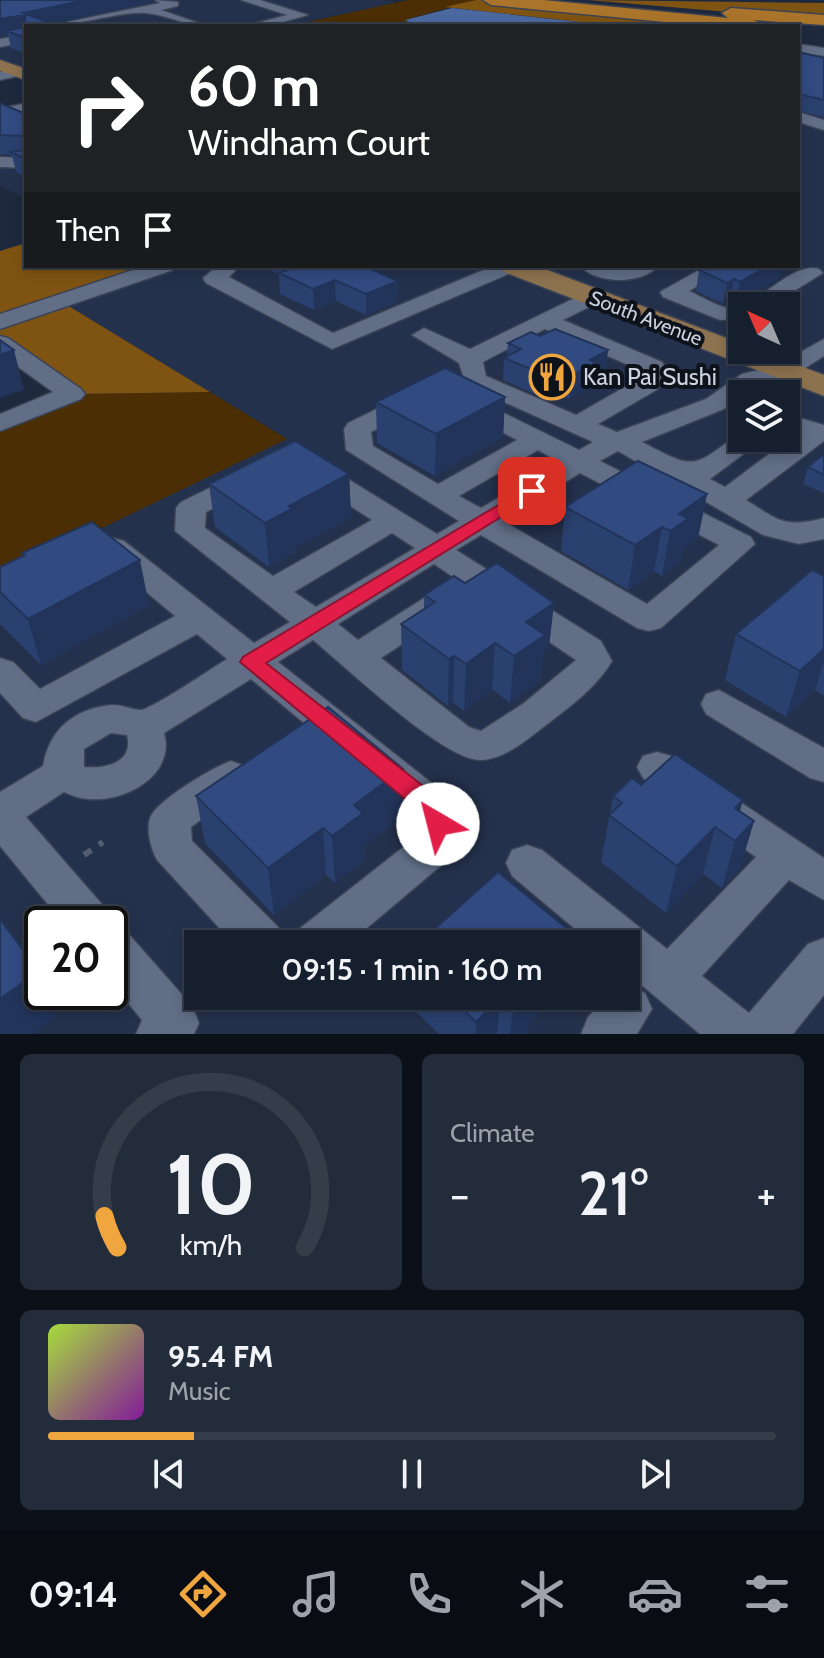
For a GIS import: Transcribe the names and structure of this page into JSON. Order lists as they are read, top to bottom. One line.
{"streets":{"main road":["South Avenue"]},"places":{"restaurant":["Kan Pai Sushi"]},"north":"top left","page":{"turn":["60 m","Windham Court"],"then":"Then","limit":"20","trip":"09:15 · 1 min · 160 m","tile":"Climate","heat":["−","21°","+"],"song":["95.4 FM","Music"],"tabs":"09:14","gauge":["10","km/h"]}}
